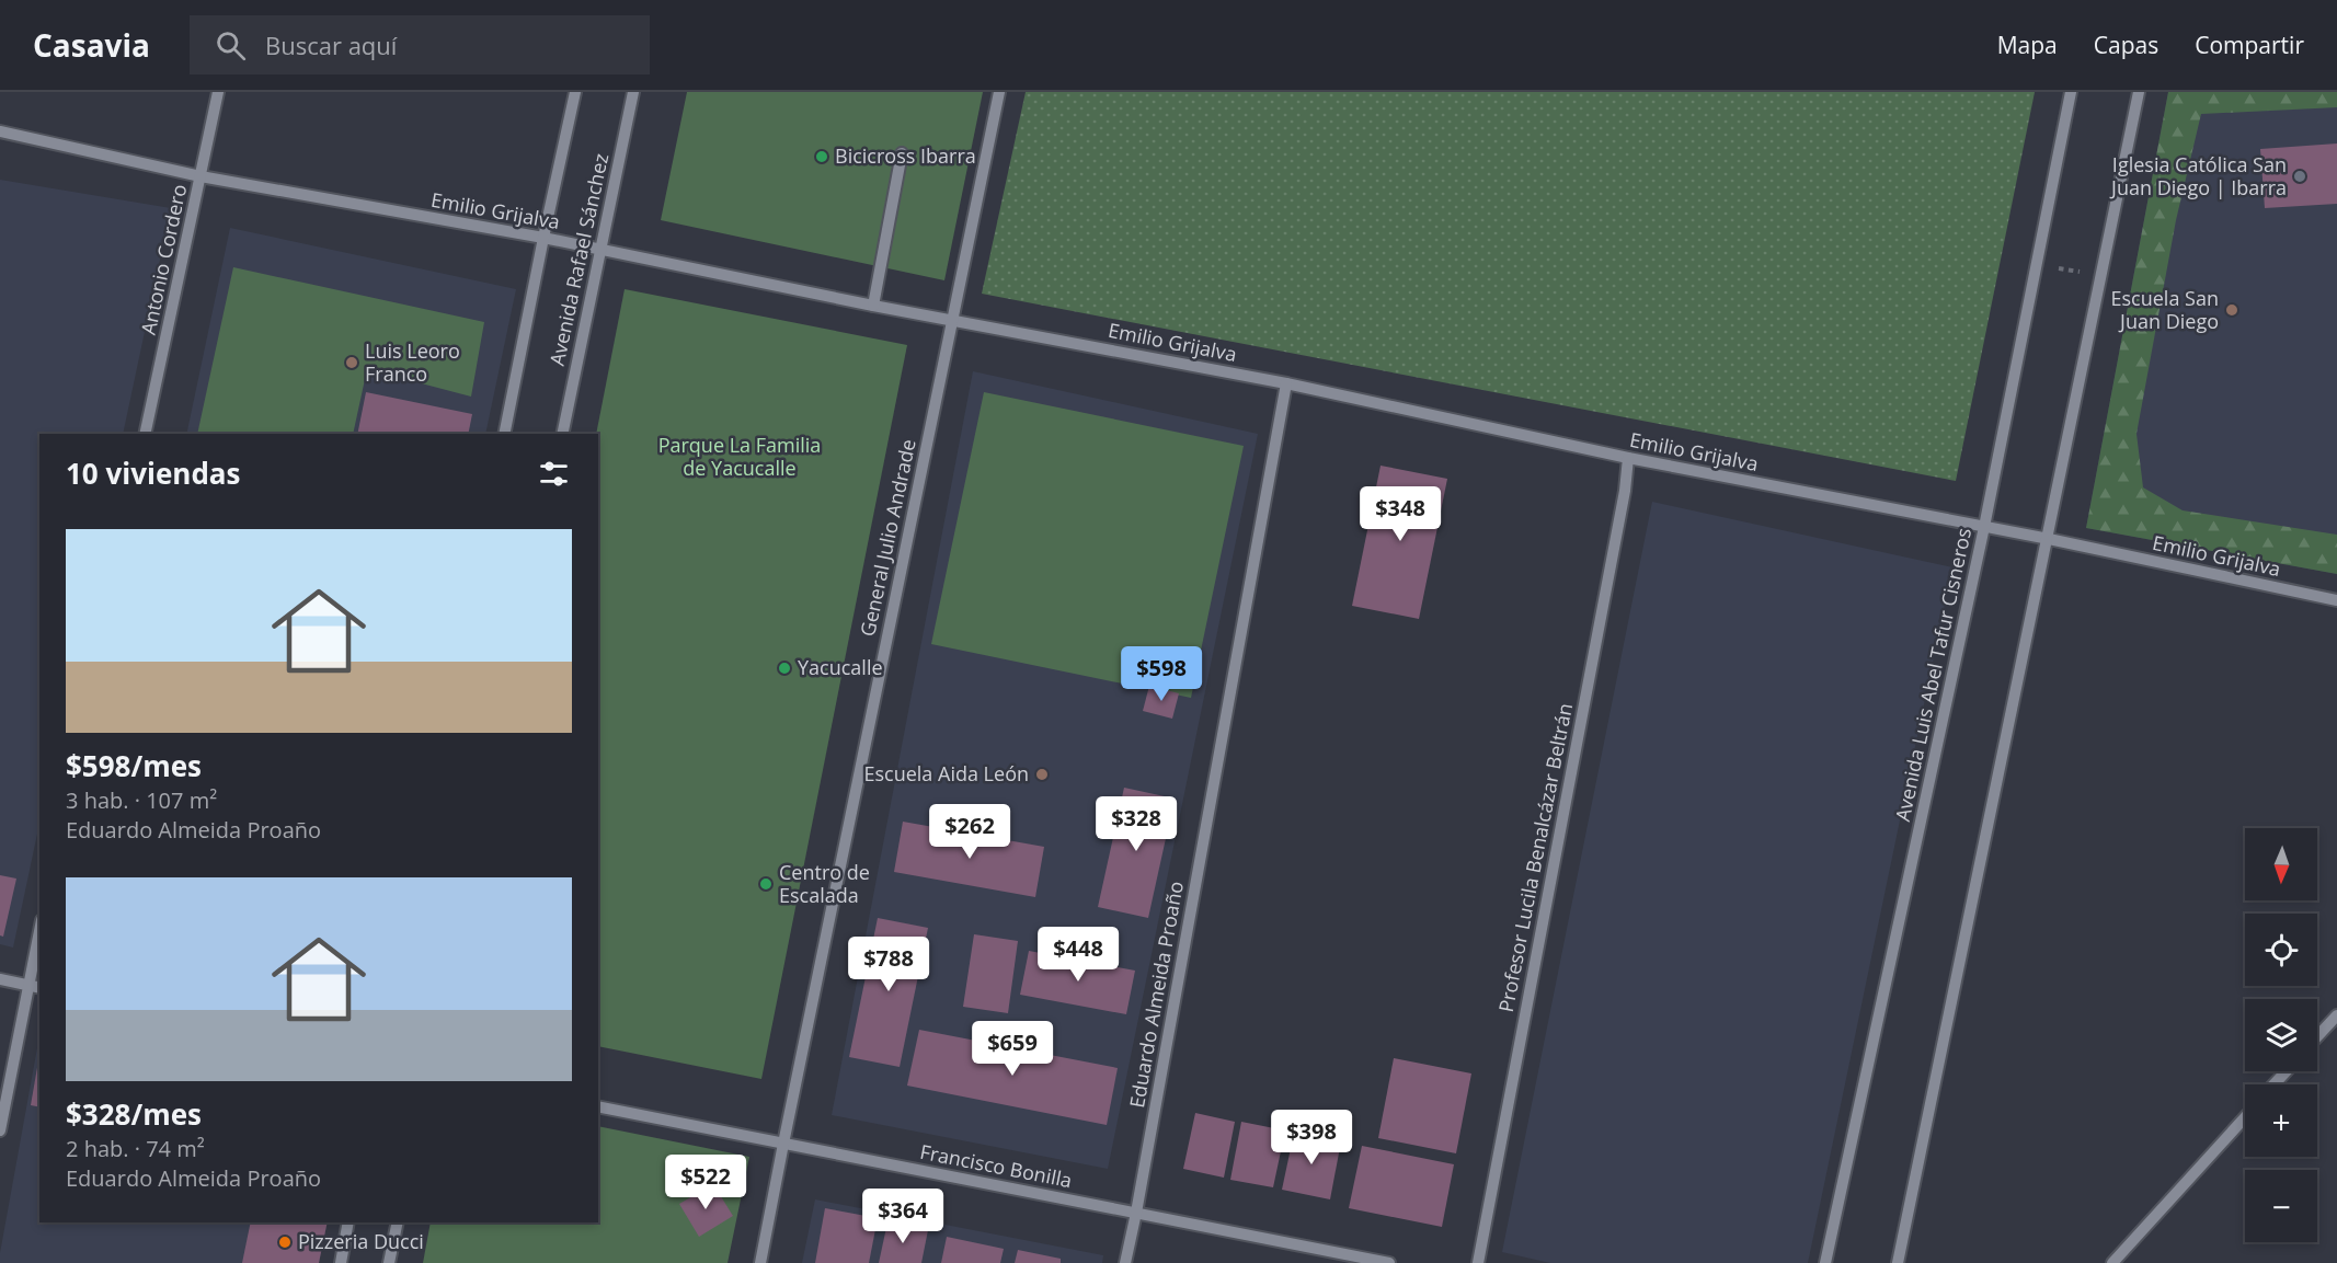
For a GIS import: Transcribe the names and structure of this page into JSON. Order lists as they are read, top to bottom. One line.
{"streets":{"street":["Emilio Grijalva","Antonio Cordero","Avenida Rafael Sánchez","General Julio Andrade","Avenida Luis Abel Tafur Cisneros","Profesor Lucila Benalcázar Beltrán","Eduardo Almeida Proaño","Francisco Bonilla"]},"crossings":[["Emilio Grijalva","Antonio Cordero"],["Emilio Grijalva","Avenida Rafael Sánchez"],["Emilio Grijalva","General Julio Andrade"],["Emilio Grijalva","Avenida Luis Abel Tafur Cisneros"],["Emilio Grijalva","Profesor Lucila Benalcázar Beltrán"],["Emilio Grijalva","Eduardo Almeida Proaño"],["General Julio Andrade","Francisco Bonilla"],["Eduardo Almeida Proaño","Francisco Bonilla"]],"parks":["Parque La Familia de Yacucalle"],"places":["Bicicross Ibarra","Iglesia Católica San Juan Diego | Ibarra","Escuela San Juan Diego","Luis Leoro Franco","Yacucalle","Escuela Aida León","Centro de Escalada","Pizzeria Ducci"],"north":"bottom","page":{"header":"Casavia","search":"Buscar aquí","nav":["Mapa","Capas","Compartir"],"heading":"10 viviendas","price":["$348","$598","$328","$262","$448","$788","$659","$398","$522","$364"],"list":[{"name":"$598/mes","note":"3 hab. · 107 m² · Eduardo Almeida Proaño"},{"name":"$328/mes","note":"2 hab. · 74 m² · Eduardo Almeida Proaño"}],"map_buttons":["+","−"]}}
